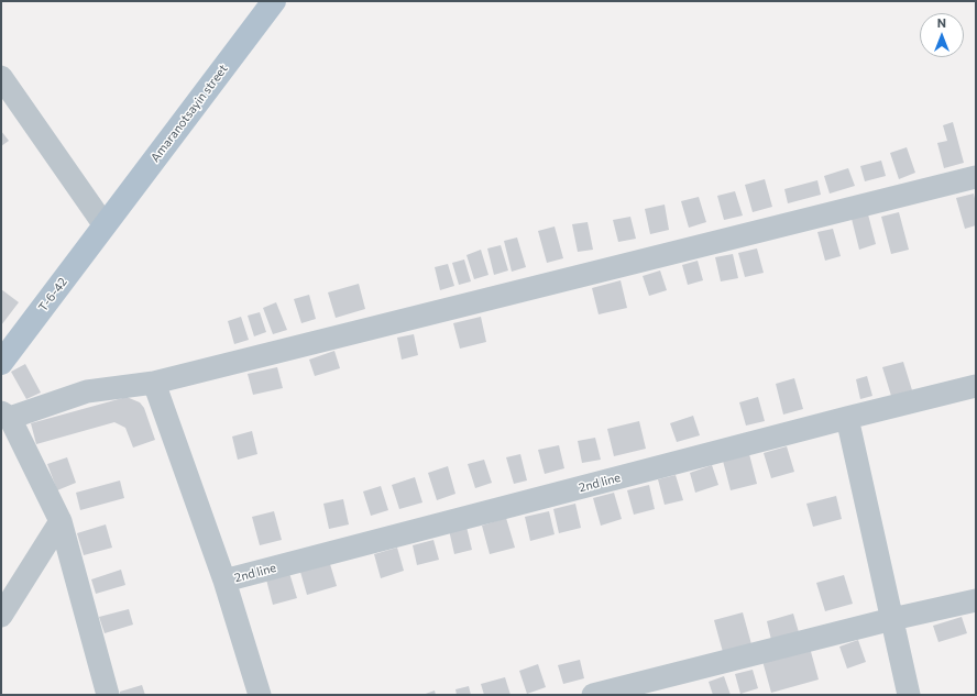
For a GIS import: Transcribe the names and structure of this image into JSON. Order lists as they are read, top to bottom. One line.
{"streets":{"main road":["Amaranotsayin street","T-6-42"],"street":["2nd line"]},"crossings":[["Amaranotsayin street","T-6-42"]],"north":"top"}
